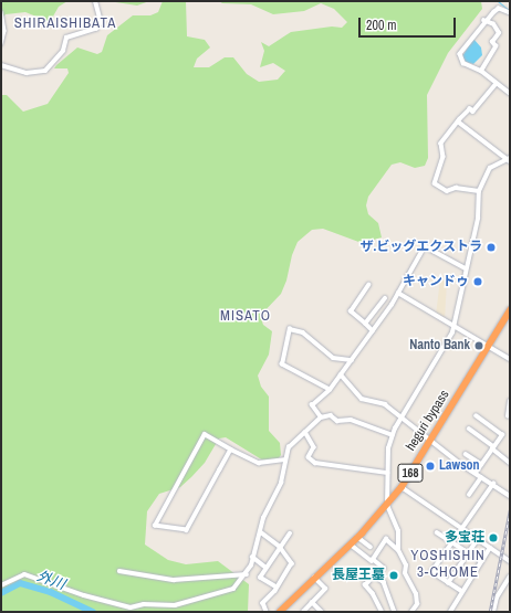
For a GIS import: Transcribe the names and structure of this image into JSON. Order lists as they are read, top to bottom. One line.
{"streets":{"highway":["heguri bypass","168"]},"districts":["SHIRAISHIBATA","MISATO","YOSHISHIN 3-CHOME"],"water":["外川"],"places":["ザ.ビッグエクストラ","キャンドゥ","Nanto Bank","Lawson","多宝荘","長屋王墓"],"scale_bar":"200 m"}
